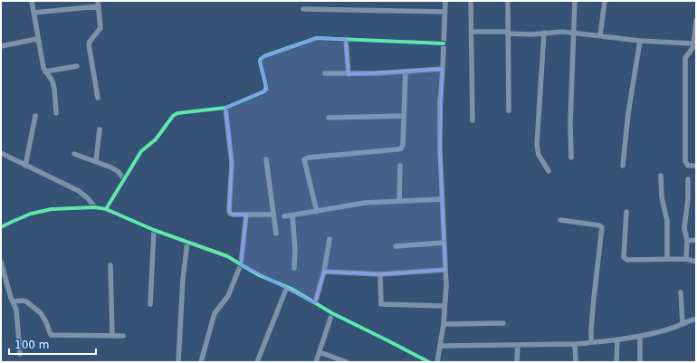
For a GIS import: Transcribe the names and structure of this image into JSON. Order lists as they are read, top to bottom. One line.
{"scale_bar":"100 m"}
